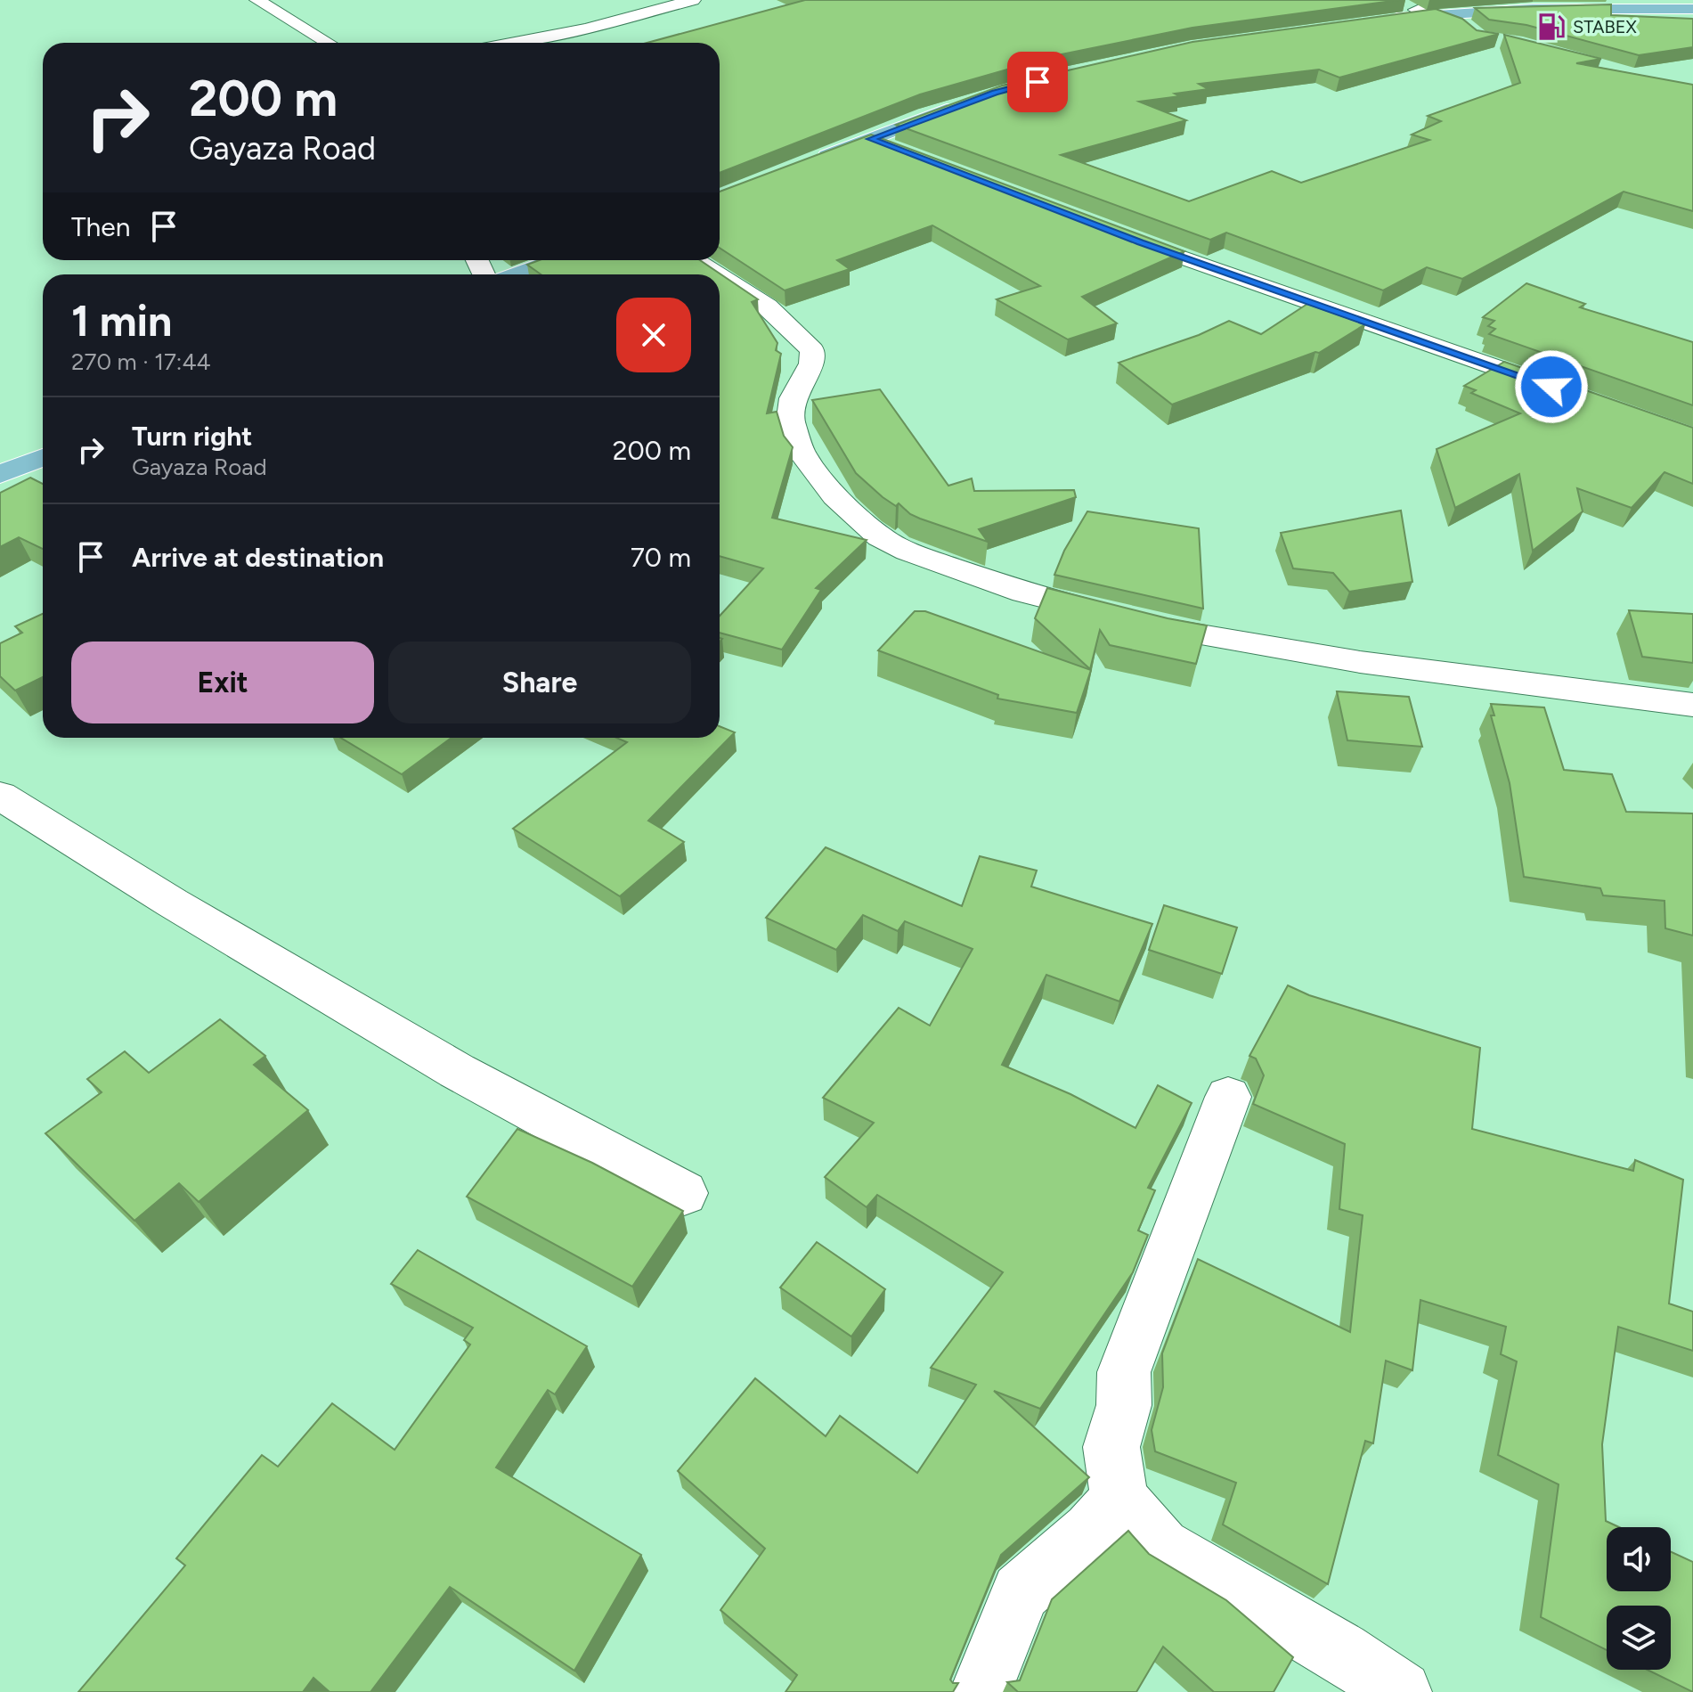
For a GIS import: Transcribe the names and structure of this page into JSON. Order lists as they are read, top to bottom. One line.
{"places":{"fuel station":["STABEX"]},"page":{"turn":["200 m","Gayaza Road"],"then":"Then","heading":["1 min","270 m · 17:44"],"list":[{"name":"Turn right","note":"Gayaza Road","value":"200 m"},{"name":"Arrive at destination","value":"70 m"}],"buttons":["Exit","Share"]}}
